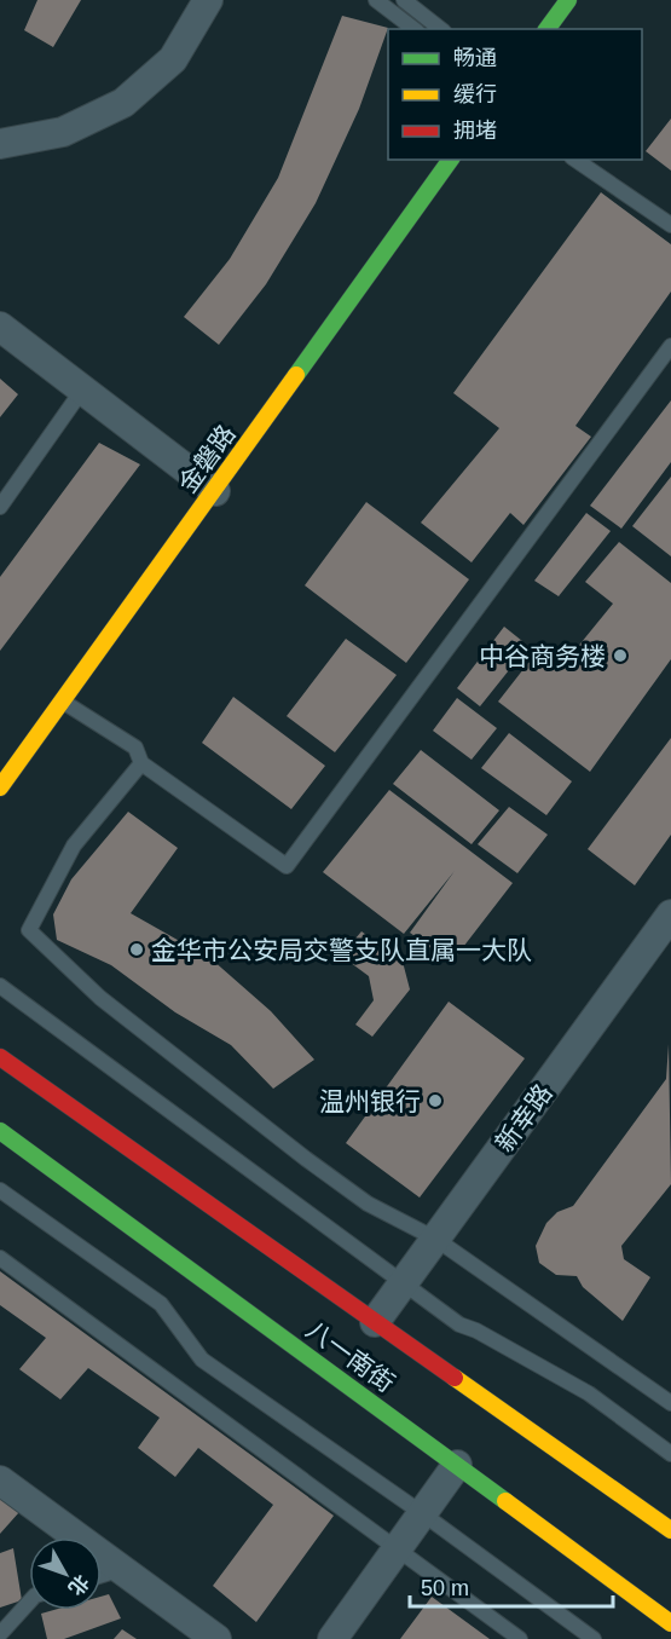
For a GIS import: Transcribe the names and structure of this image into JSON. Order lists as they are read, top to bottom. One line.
{"streets":{"main road":["金磐路","八一南街"],"street":["新幸路"]},"crossings":[["新幸路","八一南街"]],"places":["中谷商务楼","金华市公安局交警支队直属一大队","温州银行"],"legend":["畅通","缓行","拥堵"],"scale_bar":"50 m","north":"bottom right"}
